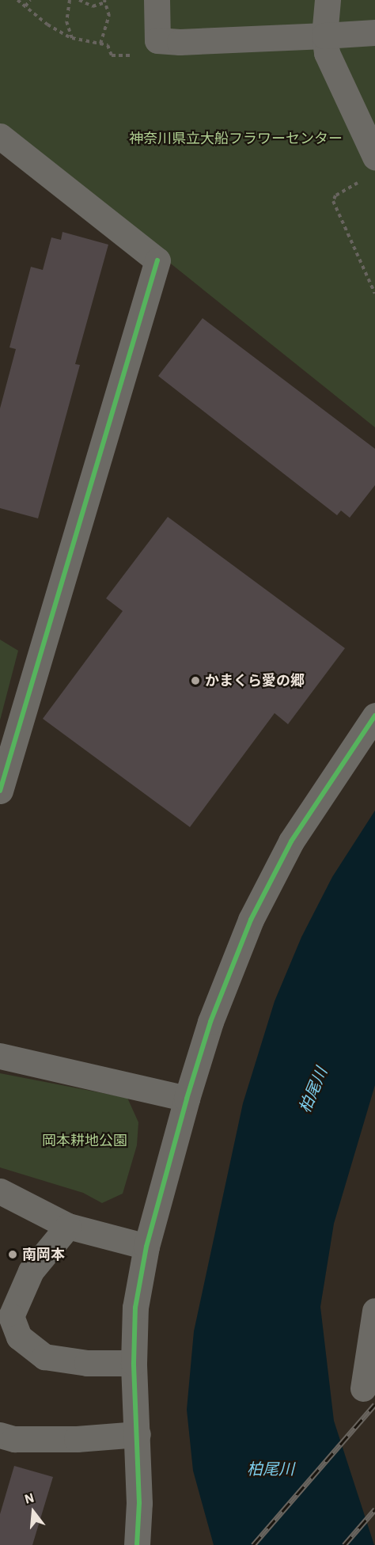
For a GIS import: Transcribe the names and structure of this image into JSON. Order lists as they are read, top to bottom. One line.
{"water":["柏尾川"],"parks":["神奈川県立大船フラワーセンター","岡本耕地公園"],"places":["かまくら愛の郷","南岡本"],"north":"top"}
